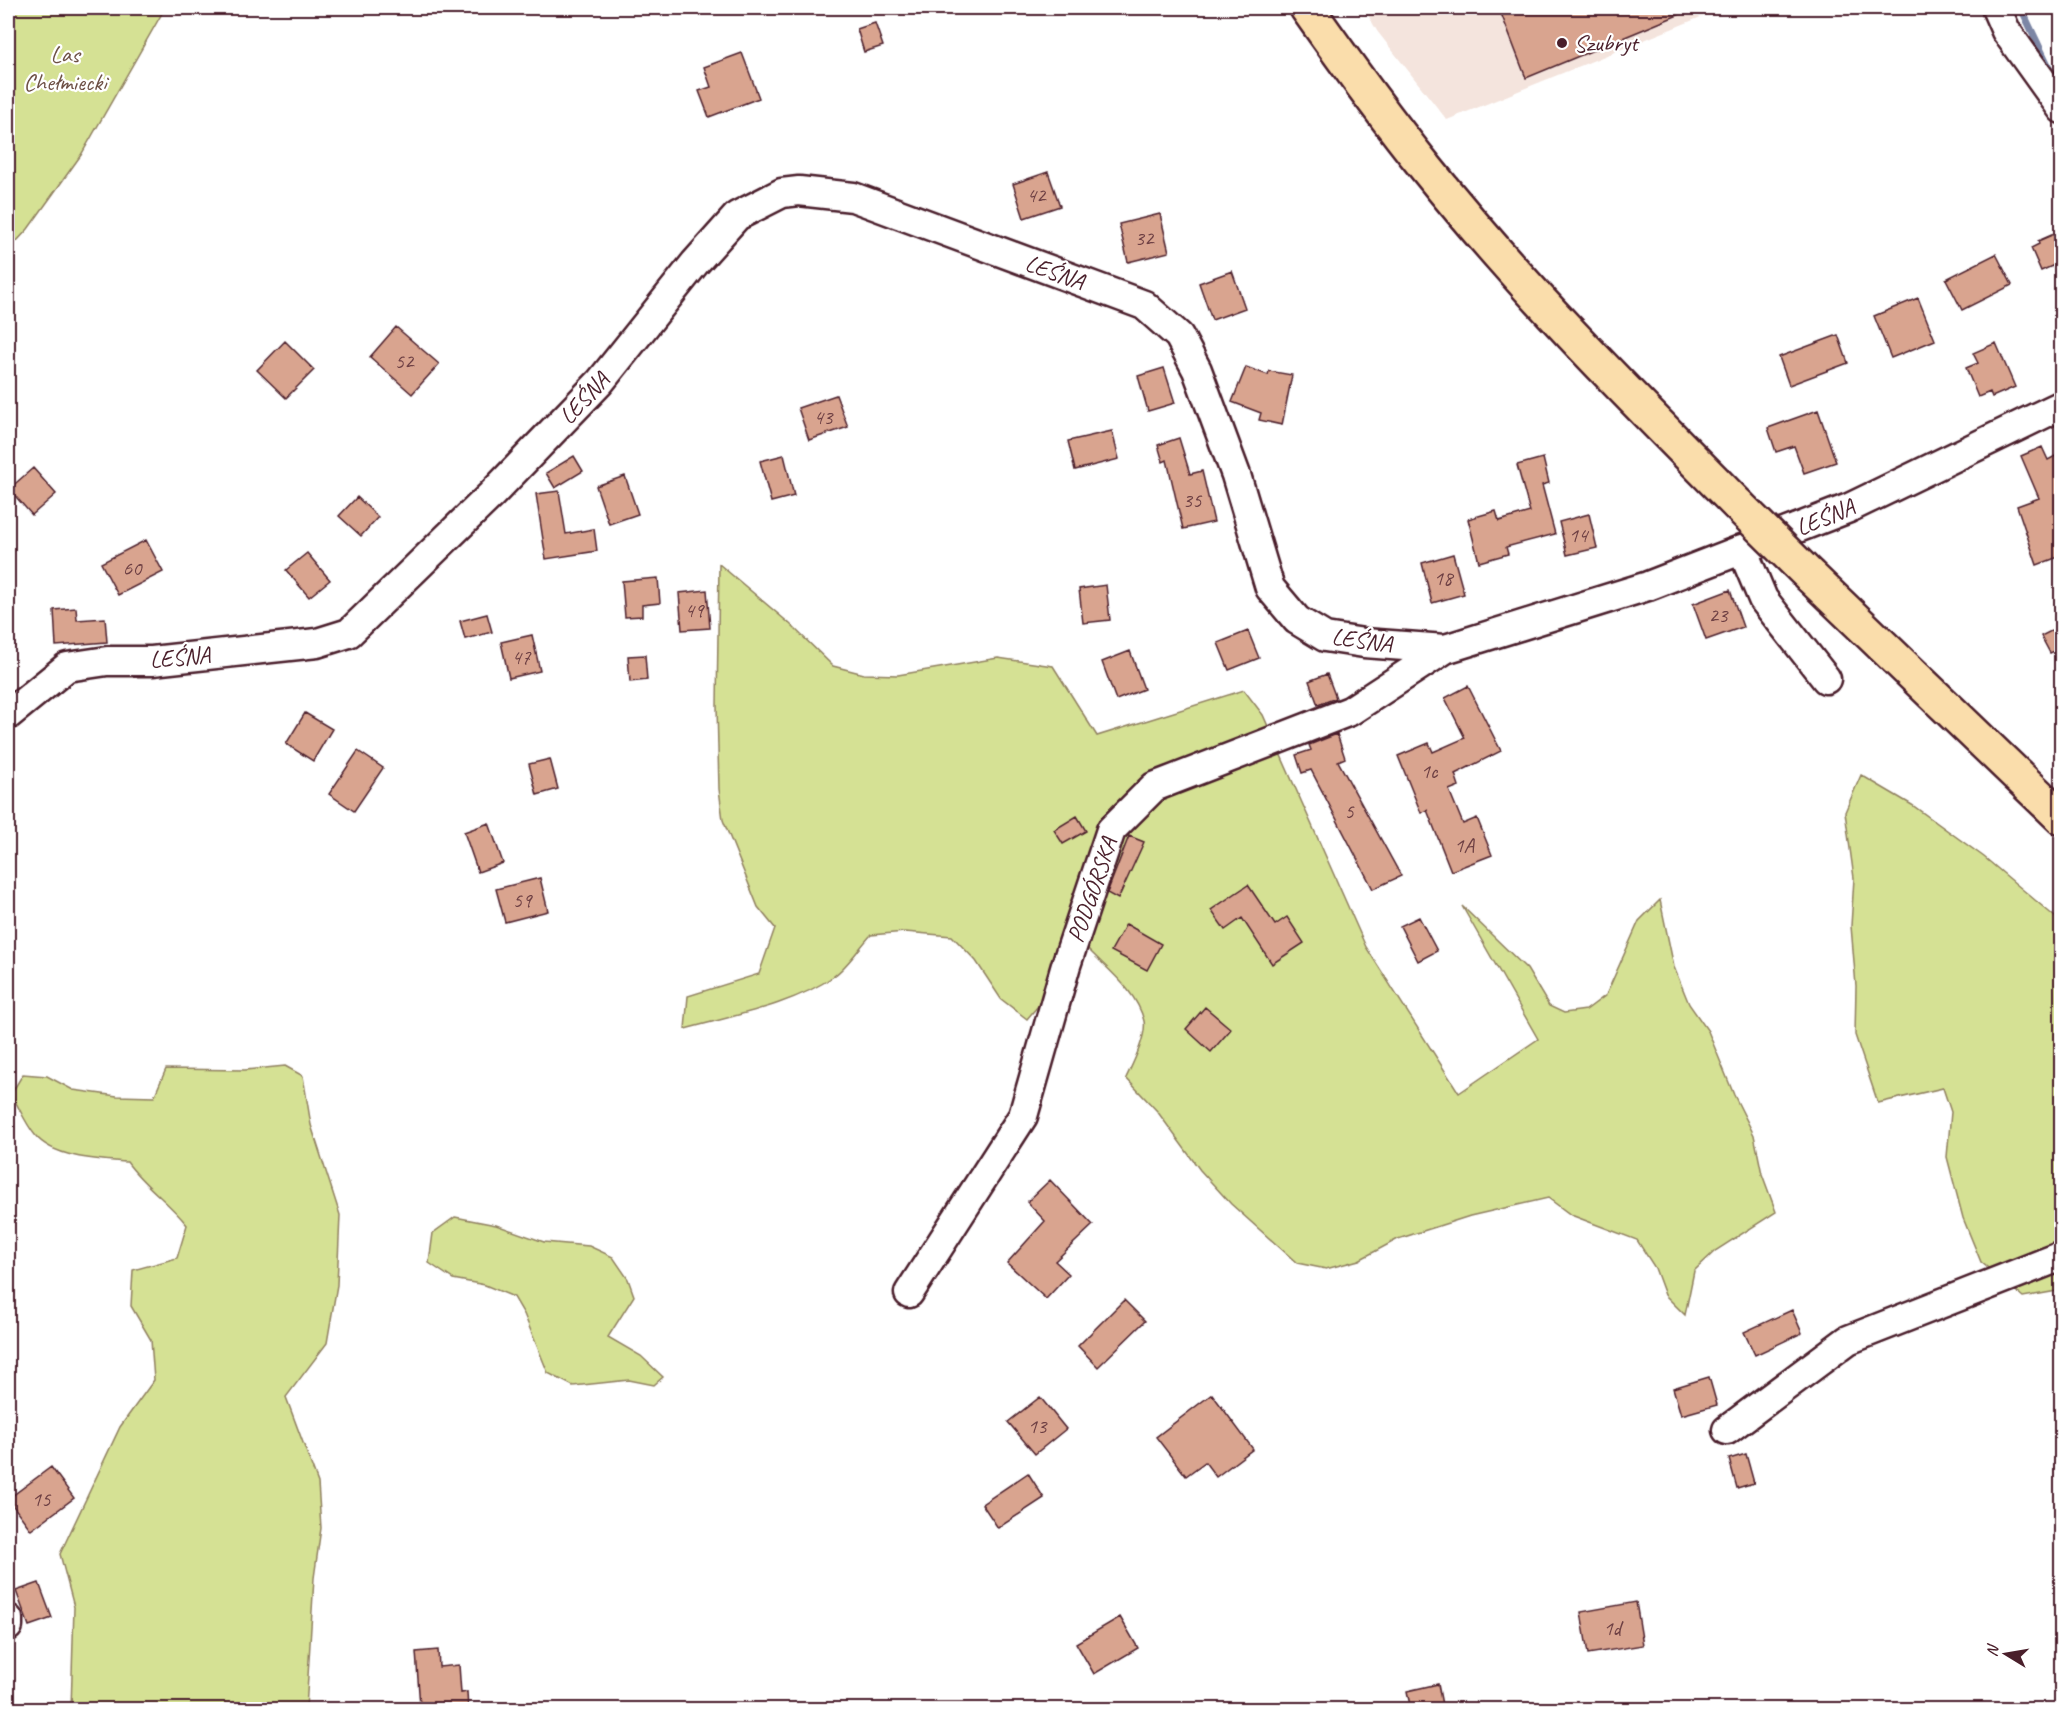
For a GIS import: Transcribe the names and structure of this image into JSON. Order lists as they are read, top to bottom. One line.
{"streets":{"street":["LEŚNA","PODGÓRSKA"]},"crossings":[["LEŚNA","PODGÓRSKA"]],"parks":["Las Chełmiecki"],"places":["Szubryt"],"house_numbers":["42","32","52","43","35","14","60","18","49","23","47","1c","5","1A","59","13","15","1d"],"north":"left"}
